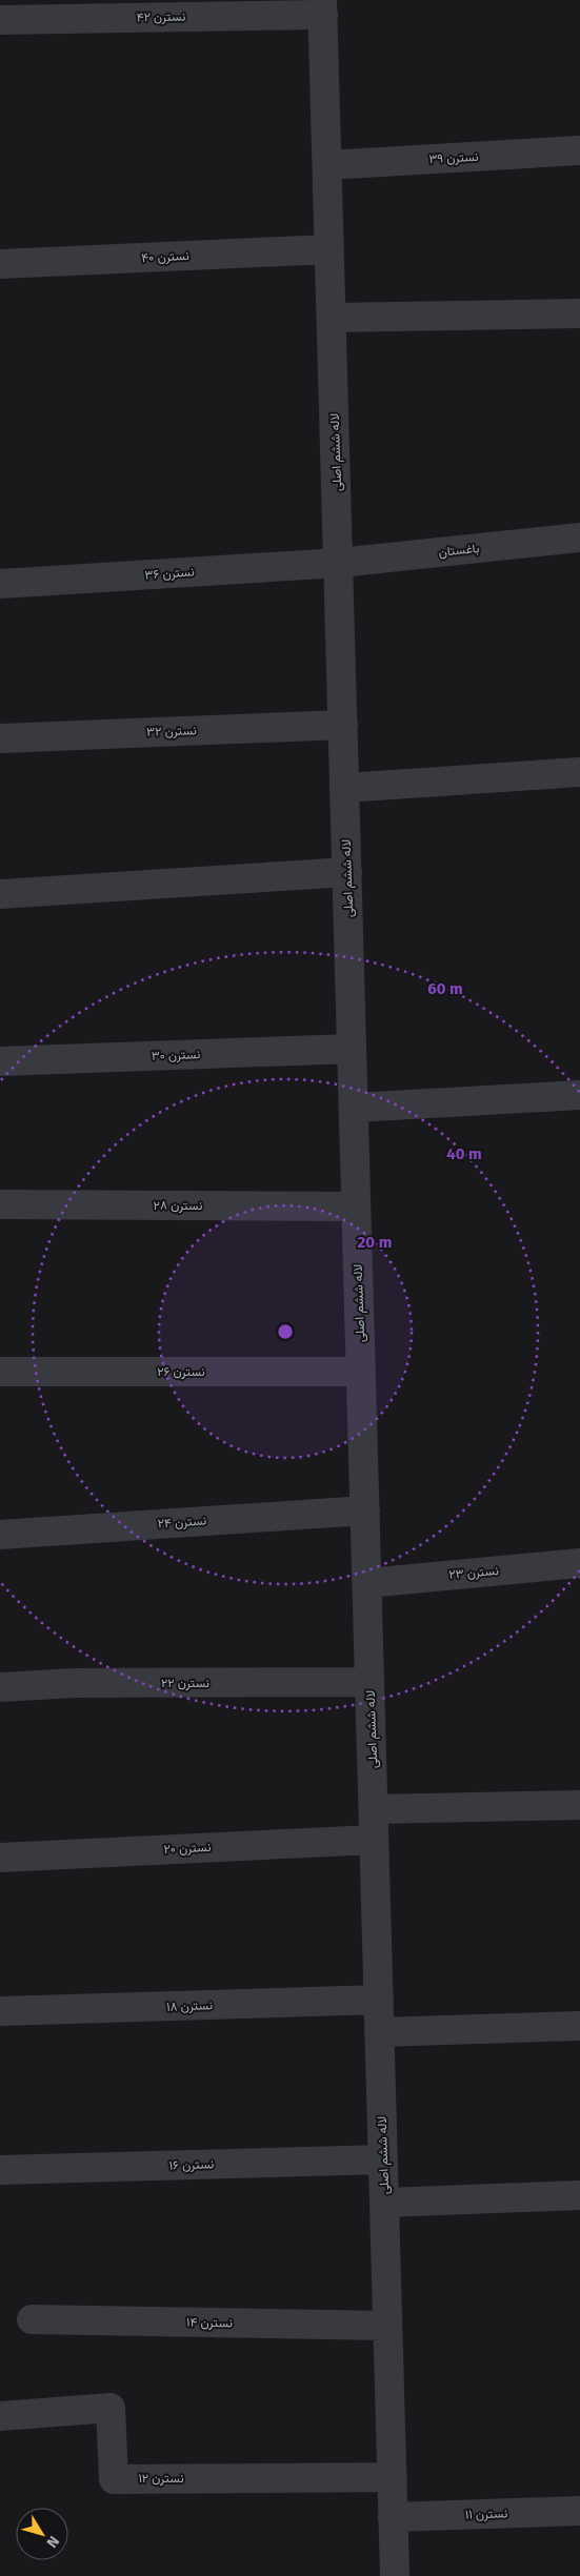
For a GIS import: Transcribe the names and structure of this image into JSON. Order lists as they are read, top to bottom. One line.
{"streets":{"street":["نسترن ۴۲","نسترن ۳۹","نسترن ۴۰","لاله ششم اصلی","باغستان","نسترن ۳۶","نسترن ۳۲","نسترن ۳۰","نسترن ۲۸","نسترن ۲۶","نسترن ۲۴","نسترن ۲۳","نسترن ۲۲","نسترن ۲۰","نسترن ۱۸","نسترن ۱۶","نسترن ۱۴","نسترن ۱۲","نسترن ۱۱"]},"crossings":[["نسترن ۴۲","لاله ششم اصلی"],["نسترن ۳۹","لاله ششم اصلی"],["نسترن ۴۰","لاله ششم اصلی"],["لاله ششم اصلی","باغستان"],["لاله ششم اصلی","نسترن ۳۶"],["لاله ششم اصلی","نسترن ۳۲"],["لاله ششم اصلی","نسترن ۳۰"],["لاله ششم اصلی","نسترن ۲۸"],["لاله ششم اصلی","نسترن ۲۶"],["لاله ششم اصلی","نسترن ۲۴"],["لاله ششم اصلی","نسترن ۲۳"],["لاله ششم اصلی","نسترن ۲۲"],["لاله ششم اصلی","نسترن ۲۰"],["لاله ششم اصلی","نسترن ۱۸"],["لاله ششم اصلی","نسترن ۱۶"],["لاله ششم اصلی","نسترن ۱۴"],["لاله ششم اصلی","نسترن ۱۲"],["لاله ششم اصلی","نسترن ۱۱"],["باغستان","نسترن ۳۶"]],"north":"bottom right","rings":["60 m","40 m","20 m"]}
